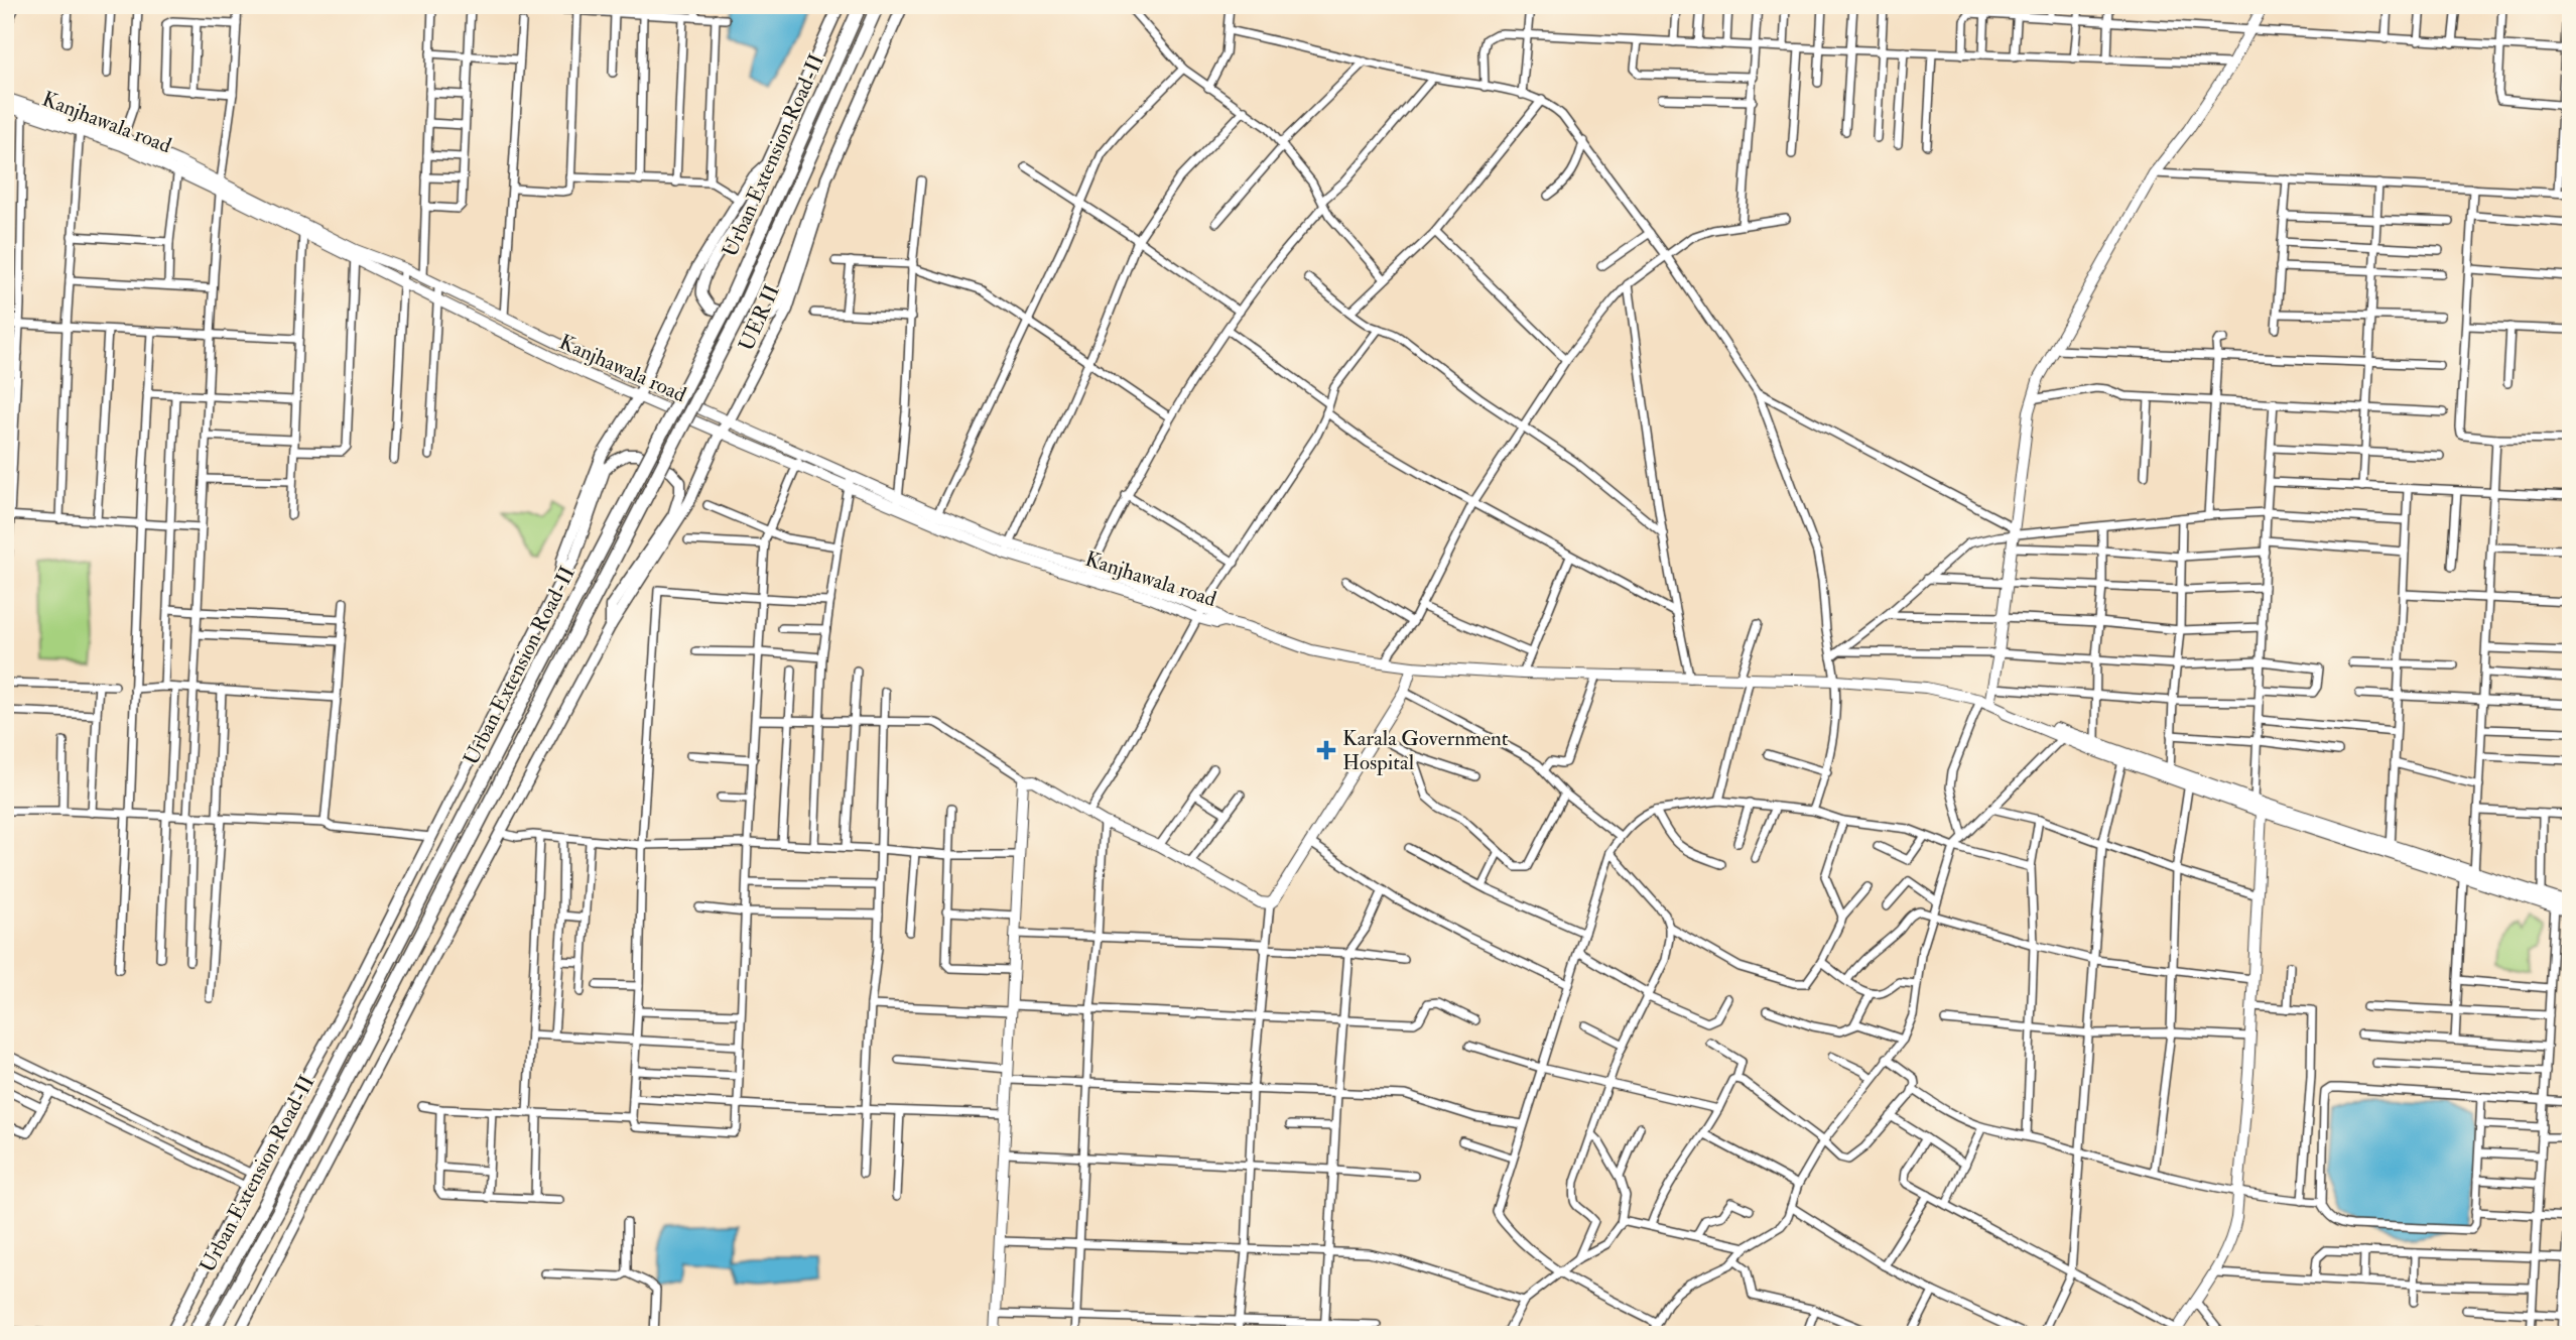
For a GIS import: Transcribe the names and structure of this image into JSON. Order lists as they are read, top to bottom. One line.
{"streets":{"highway":["Urban Extension Road-II"],"main road":["Kanjhawala road","UER II"]},"crossings":[["Kanjhawala road","UER II"]],"places":{"health":["Karala Government Hospital"]}}
